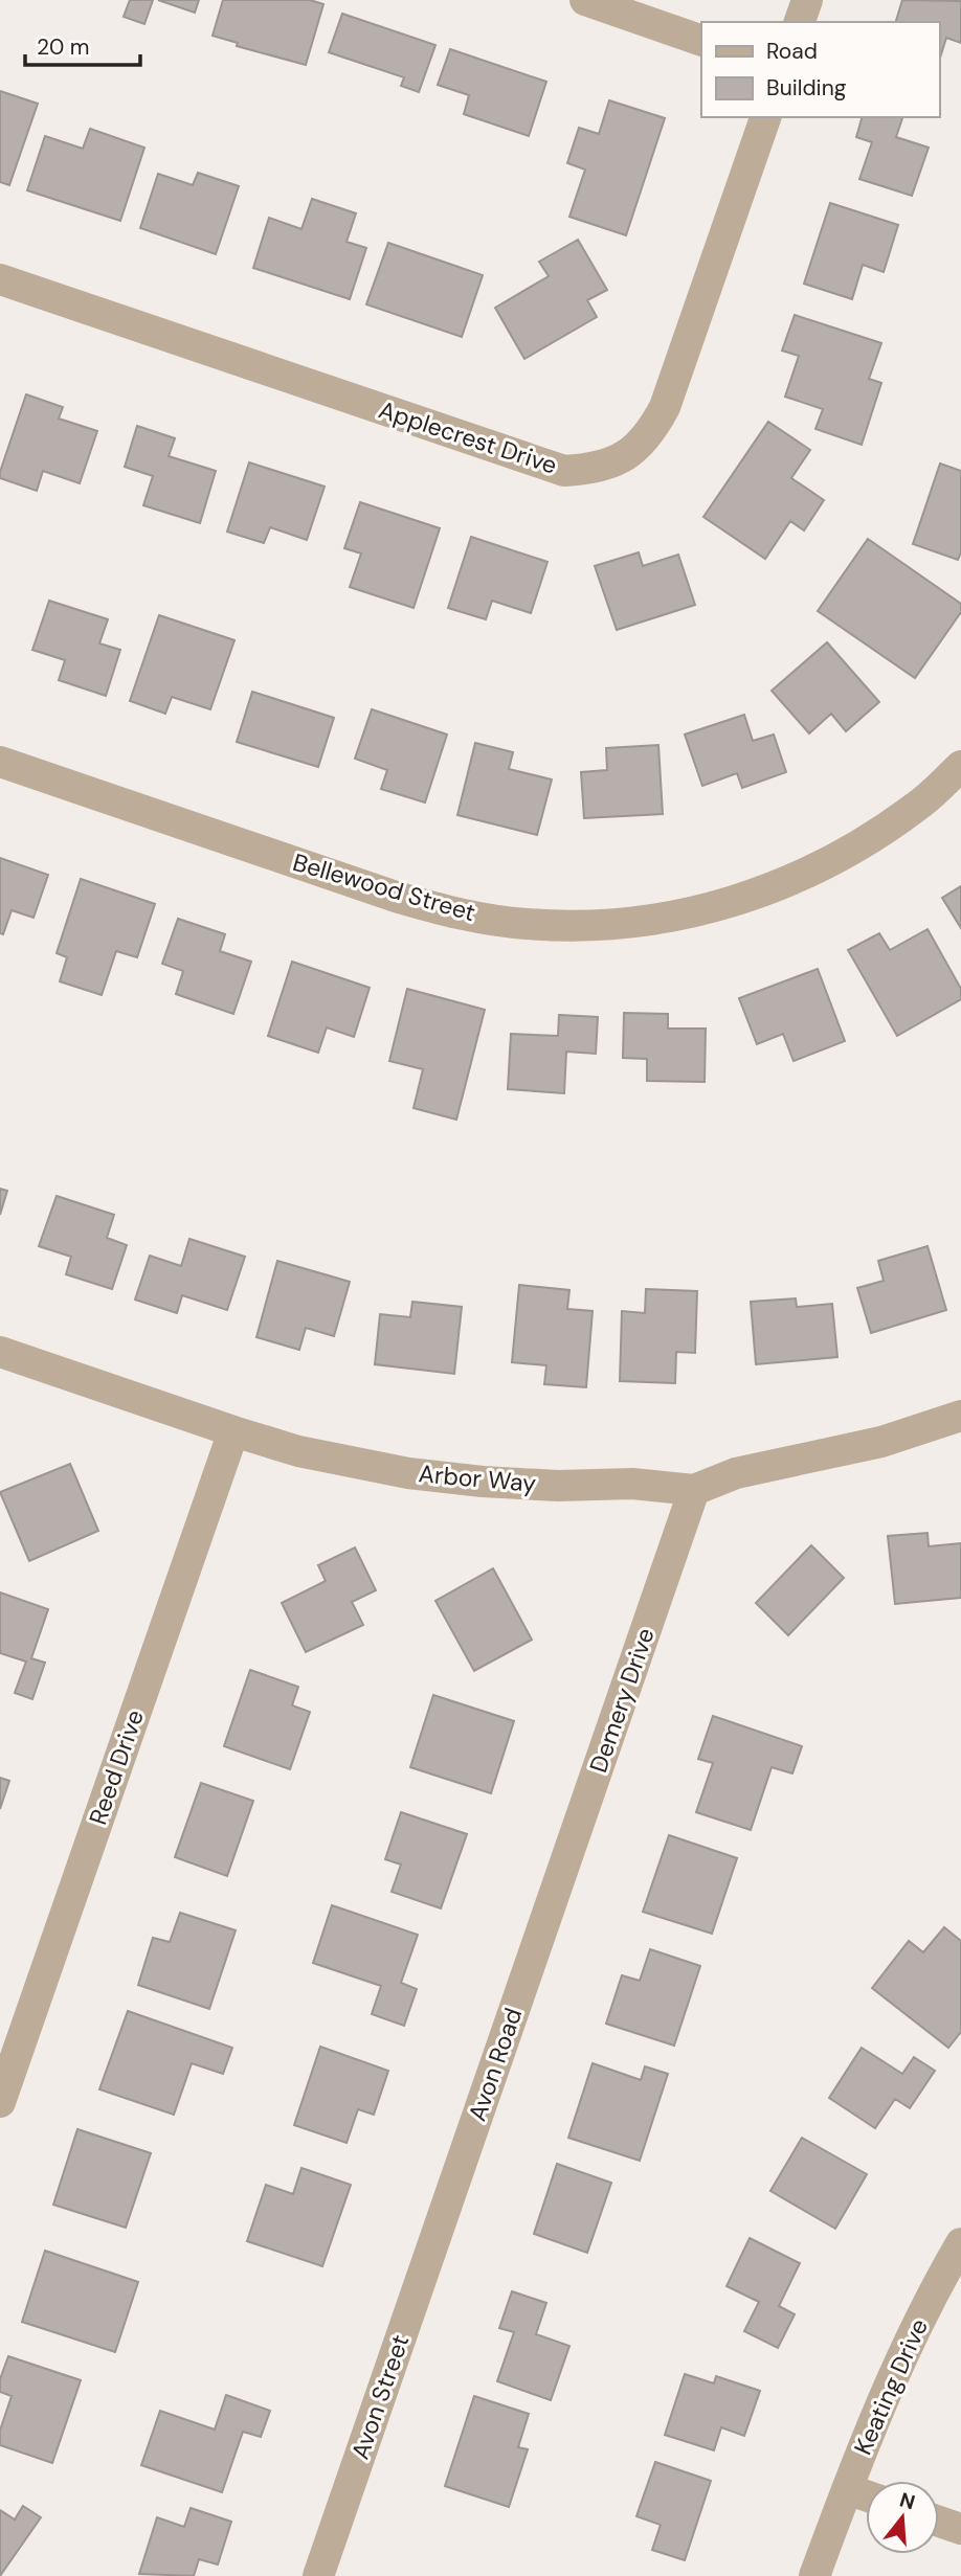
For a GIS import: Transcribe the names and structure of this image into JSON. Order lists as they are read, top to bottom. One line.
{"streets":{"street":["Applecrest Drive","Bellewood Street","Arbor Way","Demery Drive","Reed Drive","Avon Road","Keating Drive","Avon Street"]},"crossings":[["Arbor Way","Demery Drive"],["Arbor Way","Reed Drive"],["Demery Drive","Avon Road"],["Avon Road","Avon Street"]],"legend":["Road","Building"],"scale_bar":"20 m","north":"top"}
